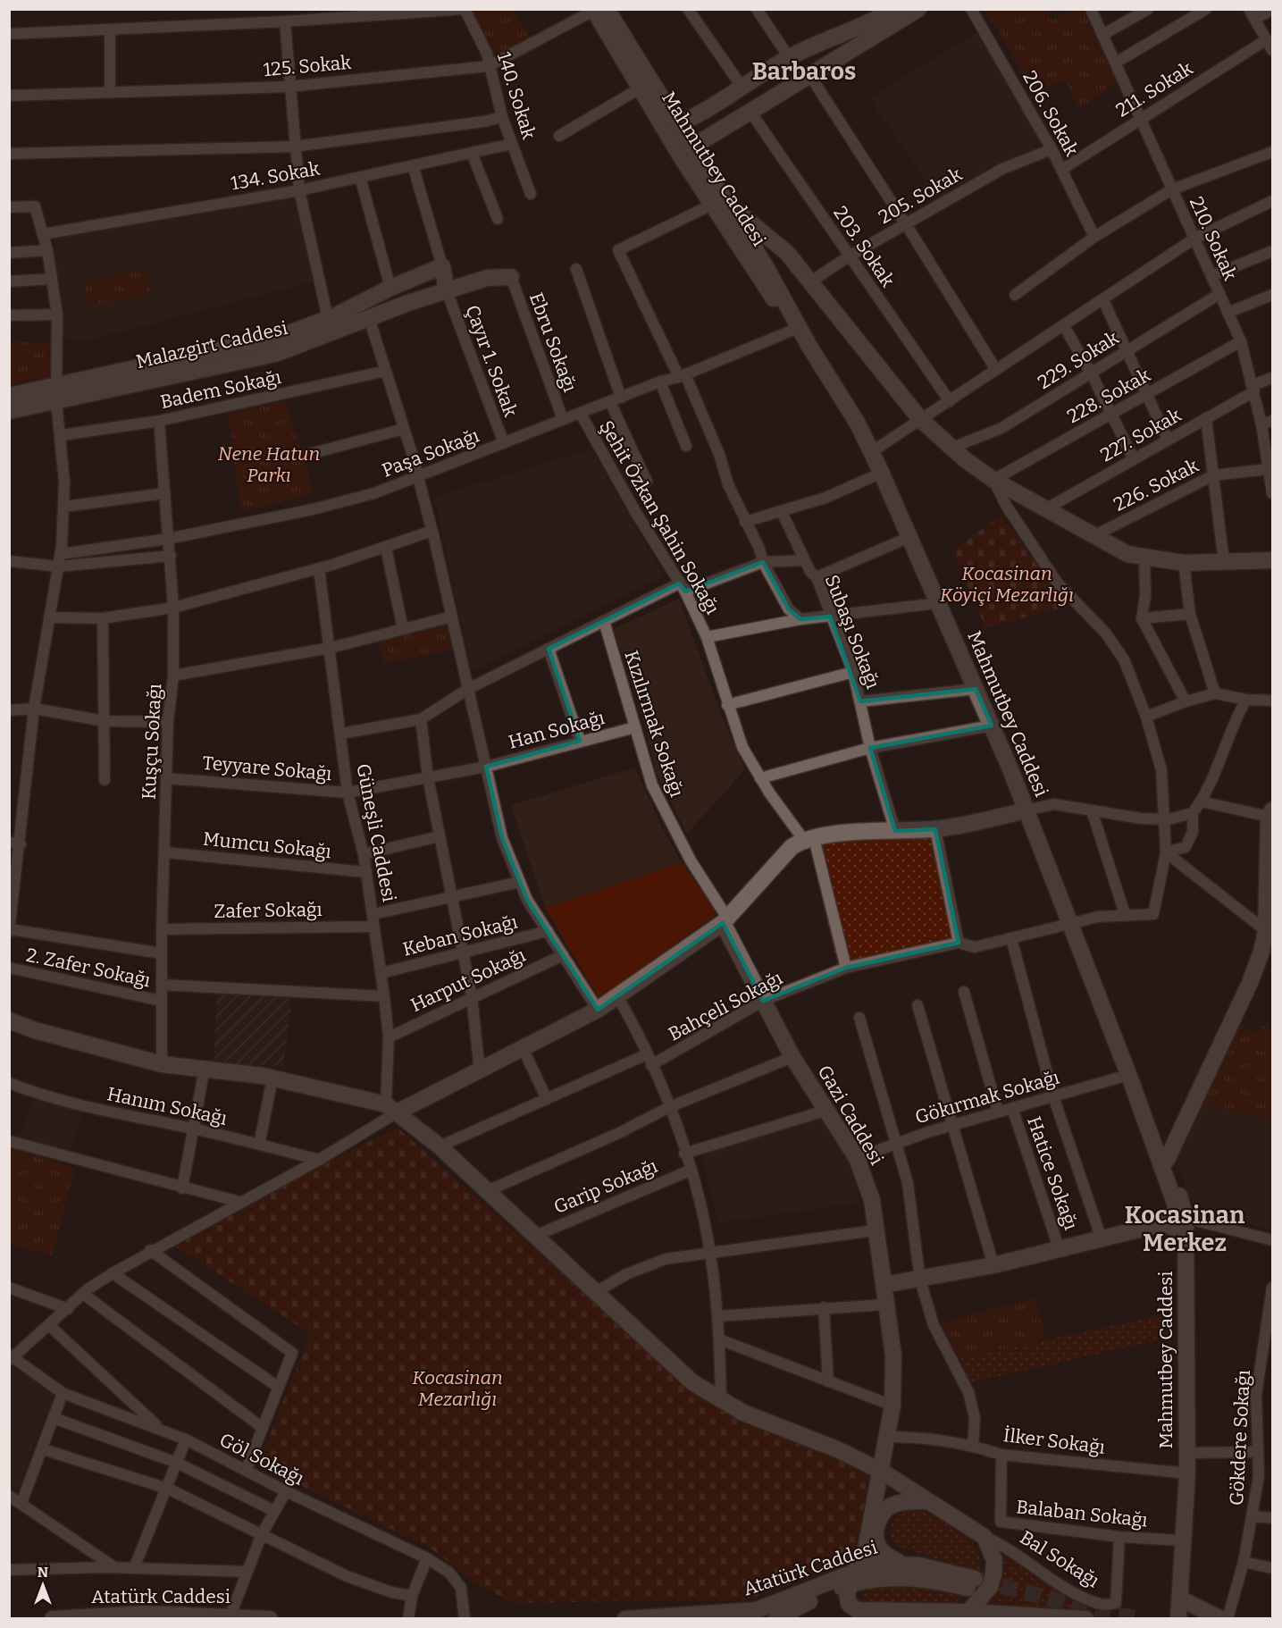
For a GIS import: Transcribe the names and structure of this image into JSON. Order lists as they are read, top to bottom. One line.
{"streets":{"main road":["Mahmutbey Caddesi","Malazgirt Caddesi","Gazi Caddesi","Atatürk Caddesi"],"street":["125. Sokak","211. Sokak","140. Sokak","206. Sokak","134. Sokak","205. Sokak","210. Sokak","203. Sokak","Ebru Sokağı","229. Sokak","Çayır 1. Sokak","Badem Sokağı","228. Sokak","227. Sokak","Paşa Sokağı","226. Sokak","Şehit Özkan Şahin Sokağı","Subaşı Sokağı","Kızılırmak Sokağı","Han Sokağı","Kuşçu Sokağı","Teyyare Sokağı","Güneşli Caddesi","Mumcu Sokağı","Zafer Sokağı","Keban Sokağı","2. Zafer Sokağı","Harput Sokağı","Bahçeli Sokağı","Gökırmak Sokağı","Hanım Sokağı","Hatice Sokağı","Garip Sokağı","Gökdere Sokağı","İlker Sokağı","Göl Sokağı","Balaban Sokağı","Bal Sokağı"]},"crossings":[["125. Sokak","140. Sokak"],["125. Sokak","Mahmutbey Caddesi"],["211. Sokak","206. Sokak"],["211. Sokak","210. Sokak"],["140. Sokak","134. Sokak"],["206. Sokak","205. Sokak"],["Mahmutbey Caddesi","Paşa Sokağı"],["Mahmutbey Caddesi","Bahçeli Sokağı"],["Mahmutbey Caddesi","Gökırmak Sokağı"],["Mahmutbey Caddesi","İlker Sokağı"],["Mahmutbey Caddesi","Balaban Sokağı"],["205. Sokak","203. Sokak"],["210. Sokak","229. Sokak"],["210. Sokak","228. Sokak"],["210. Sokak","227. Sokak"],["210. Sokak","226. Sokak"],["Ebru Sokağı","Malazgirt Caddesi"],["Ebru Sokağı","Paşa Sokağı"],["Malazgirt Caddesi","Çayır 1. Sokak"],["Çayır 1. Sokak","Paşa Sokağı"],["Badem Sokağı","Kuşçu Sokağı"],["Paşa Sokağı","Şehit Özkan Şahin Sokağı"],["Paşa Sokağı","Kuşçu Sokağı"],["Kızılırmak Sokağı","Han Sokağı"],["Kızılırmak Sokağı","Gazi Caddesi"],["Han Sokağı","Teyyare Sokağı"],["Kuşçu Sokağı","Teyyare Sokağı"],["Kuşçu Sokağı","Mumcu Sokağı"],["Kuşçu Sokağı","Zafer Sokağı"],["Kuşçu Sokağı","2. Zafer Sokağı"],["Teyyare Sokağı","Güneşli Caddesi"],["Güneşli Caddesi","Mumcu Sokağı"],["Güneşli Caddesi","Zafer Sokağı"],["Güneşli Caddesi","Keban Sokağı"],["Güneşli Caddesi","Harput Sokağı"],["Bahçeli Sokağı","Gazi Caddesi"],["Gökırmak Sokağı","Gazi Caddesi"],["Gökırmak Sokağı","Hatice Sokağı"],["Gazi Caddesi","İlker Sokağı"],["Gazi Caddesi","Atatürk Caddesi"],["Balaban Sokağı","Bal Sokağı"]],"districts":["Barbaros","Kocasinan Merkez"],"parks":["Nene Hatun Parkı","Kocasinan Köyiçi Mezarlığı","Kocasinan Mezarlığı"],"north":"top"}
